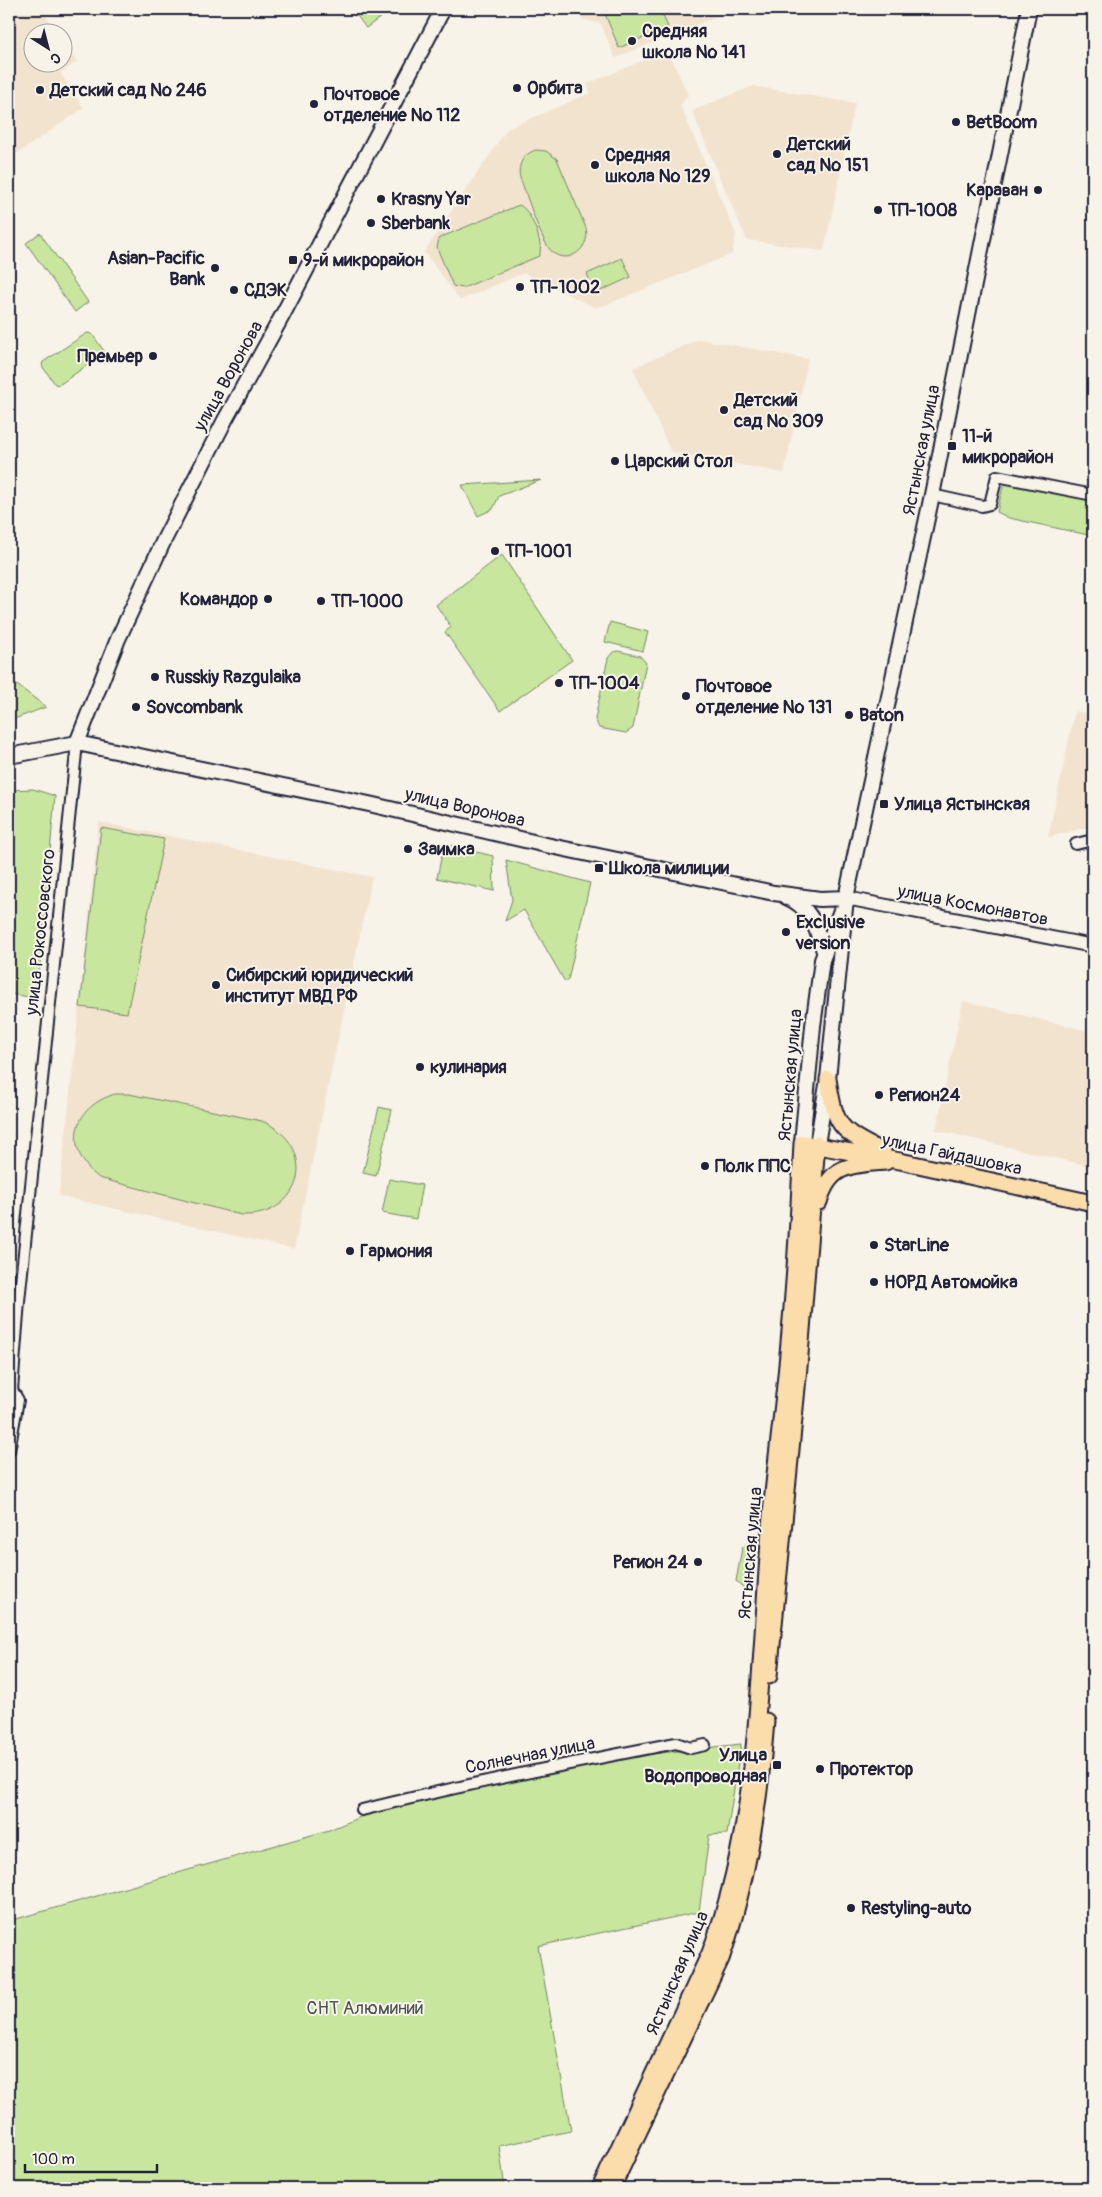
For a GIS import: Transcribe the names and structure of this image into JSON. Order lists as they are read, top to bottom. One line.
{"streets":{"main road":["улица Воронова","Ястынская улица","улица Гайдашовка"],"street":["улица Космонавтов","улица Рокоссовского","Солнечная улица"]},"crossings":[["улица Воронова","Ястынская улица"],["улица Воронова","улица Космонавтов"],["улица Воронова","улица Рокоссовского"],["Ястынская улица","улица Космонавтов"],["Ястынская улица","улица Гайдашовка"]],"parks":["СНТ Алюминий"],"places":{"other":["Средняя школа № 141","Орбита","Детский сад № 246","Почтовое отделение № 112","BetBoom","Детский сад № 151","Средняя школа № 129","Караван","Krasny Yar","ТП-1008","Sberbank","Asian-Pacific Bank","ТП-1002","СДЭК","Премьер","Детский сад № 309","Царский Стол","ТП-1001","Командор","ТП-1000","Russkiy Razgulaika","ТП-1004","Почтовое отделение № 131","Sovcombank","Baton","Заимка","Exclusive version","Сибирский юридический институт МВД РФ","кулинария","Регион24","Полк ППС","StarLine","Гармония","НОРД Автомойка","Регион 24","Протектор","Restyling-auto"],"transit":["9-й микрорайон","11-й микрорайон","Улица Ястынская","Школа милиции","Улица Водопроводная"]},"scale_bar":"100 m","north":"bottom right"}
